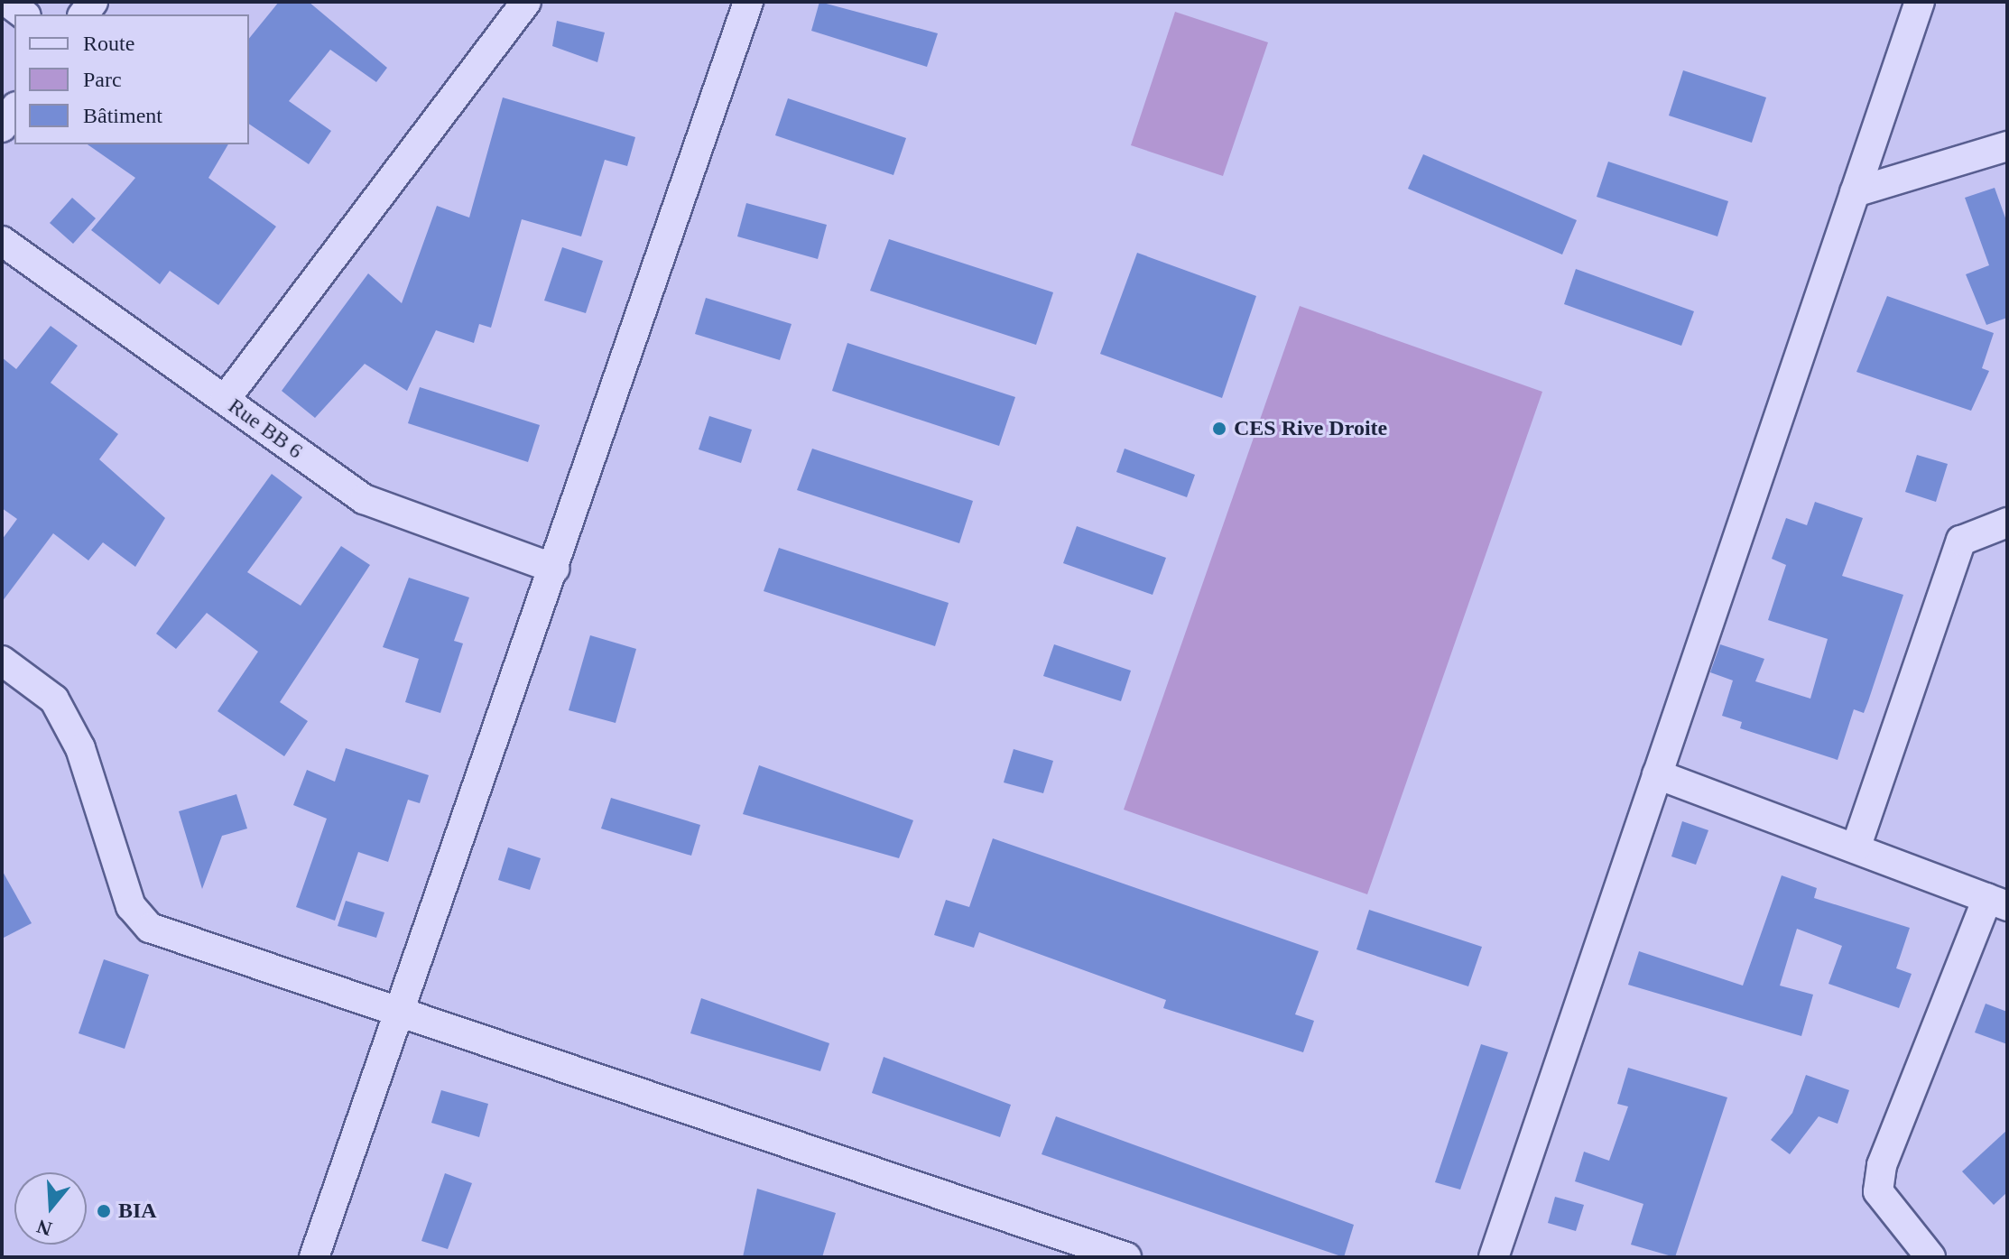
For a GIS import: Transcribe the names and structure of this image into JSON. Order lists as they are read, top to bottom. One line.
{"streets":{"street":["Rue BB 6"]},"places":["CES Rive Droite","BIA"],"legend":["Route","Parc","Bâtiment"],"north":"bottom"}
